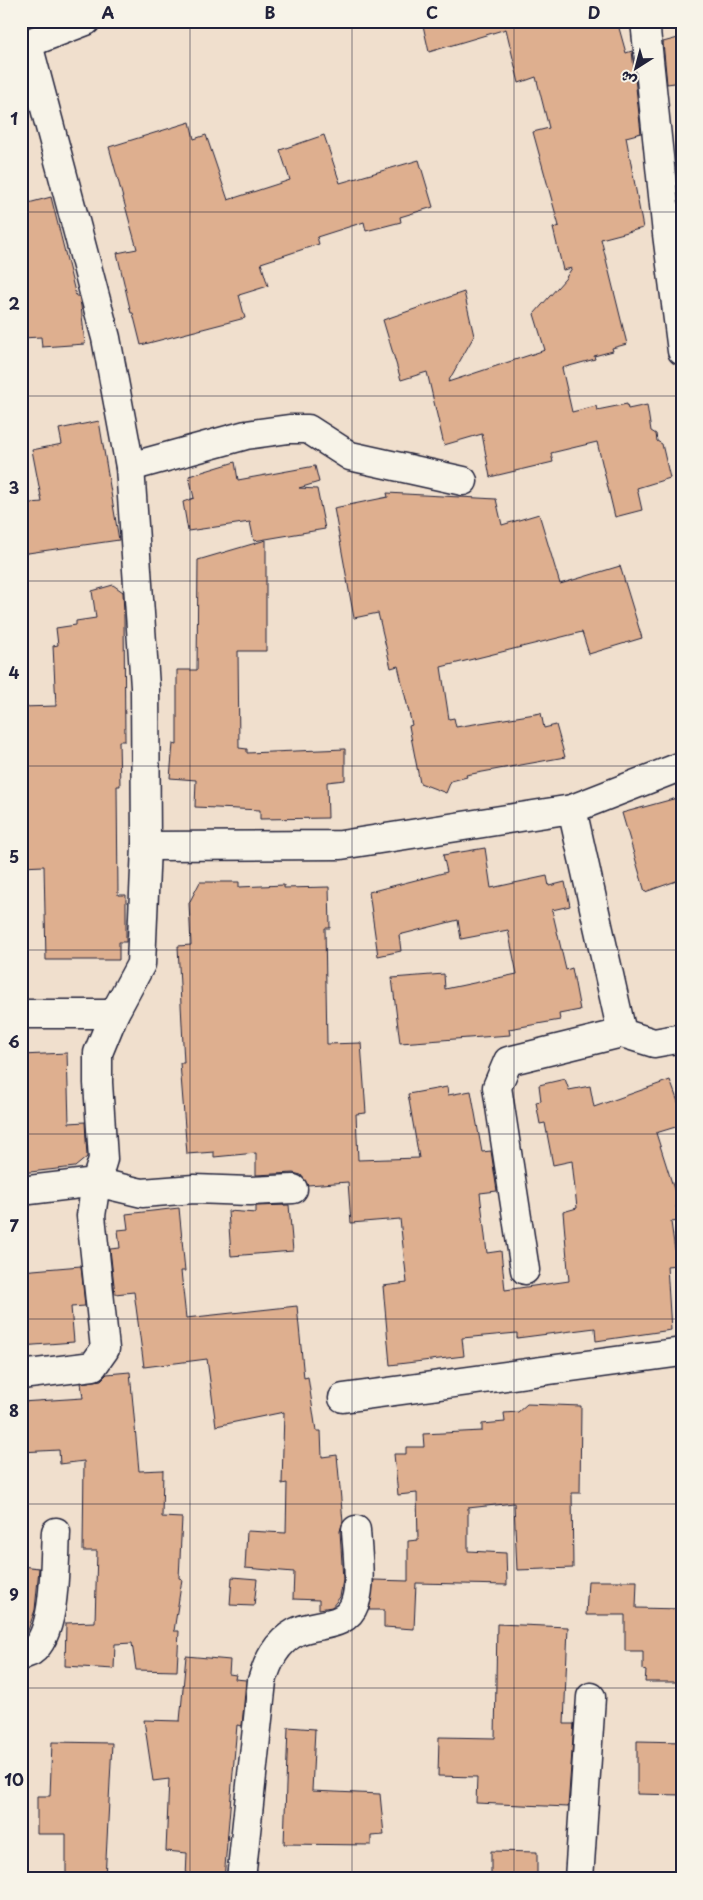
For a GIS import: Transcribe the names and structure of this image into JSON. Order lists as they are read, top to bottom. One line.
{"north":"bottom left","grid":{"columns":["A","B","C","D"],"rows":["1","2","3","4","5","6","7","8","9","10"]}}
